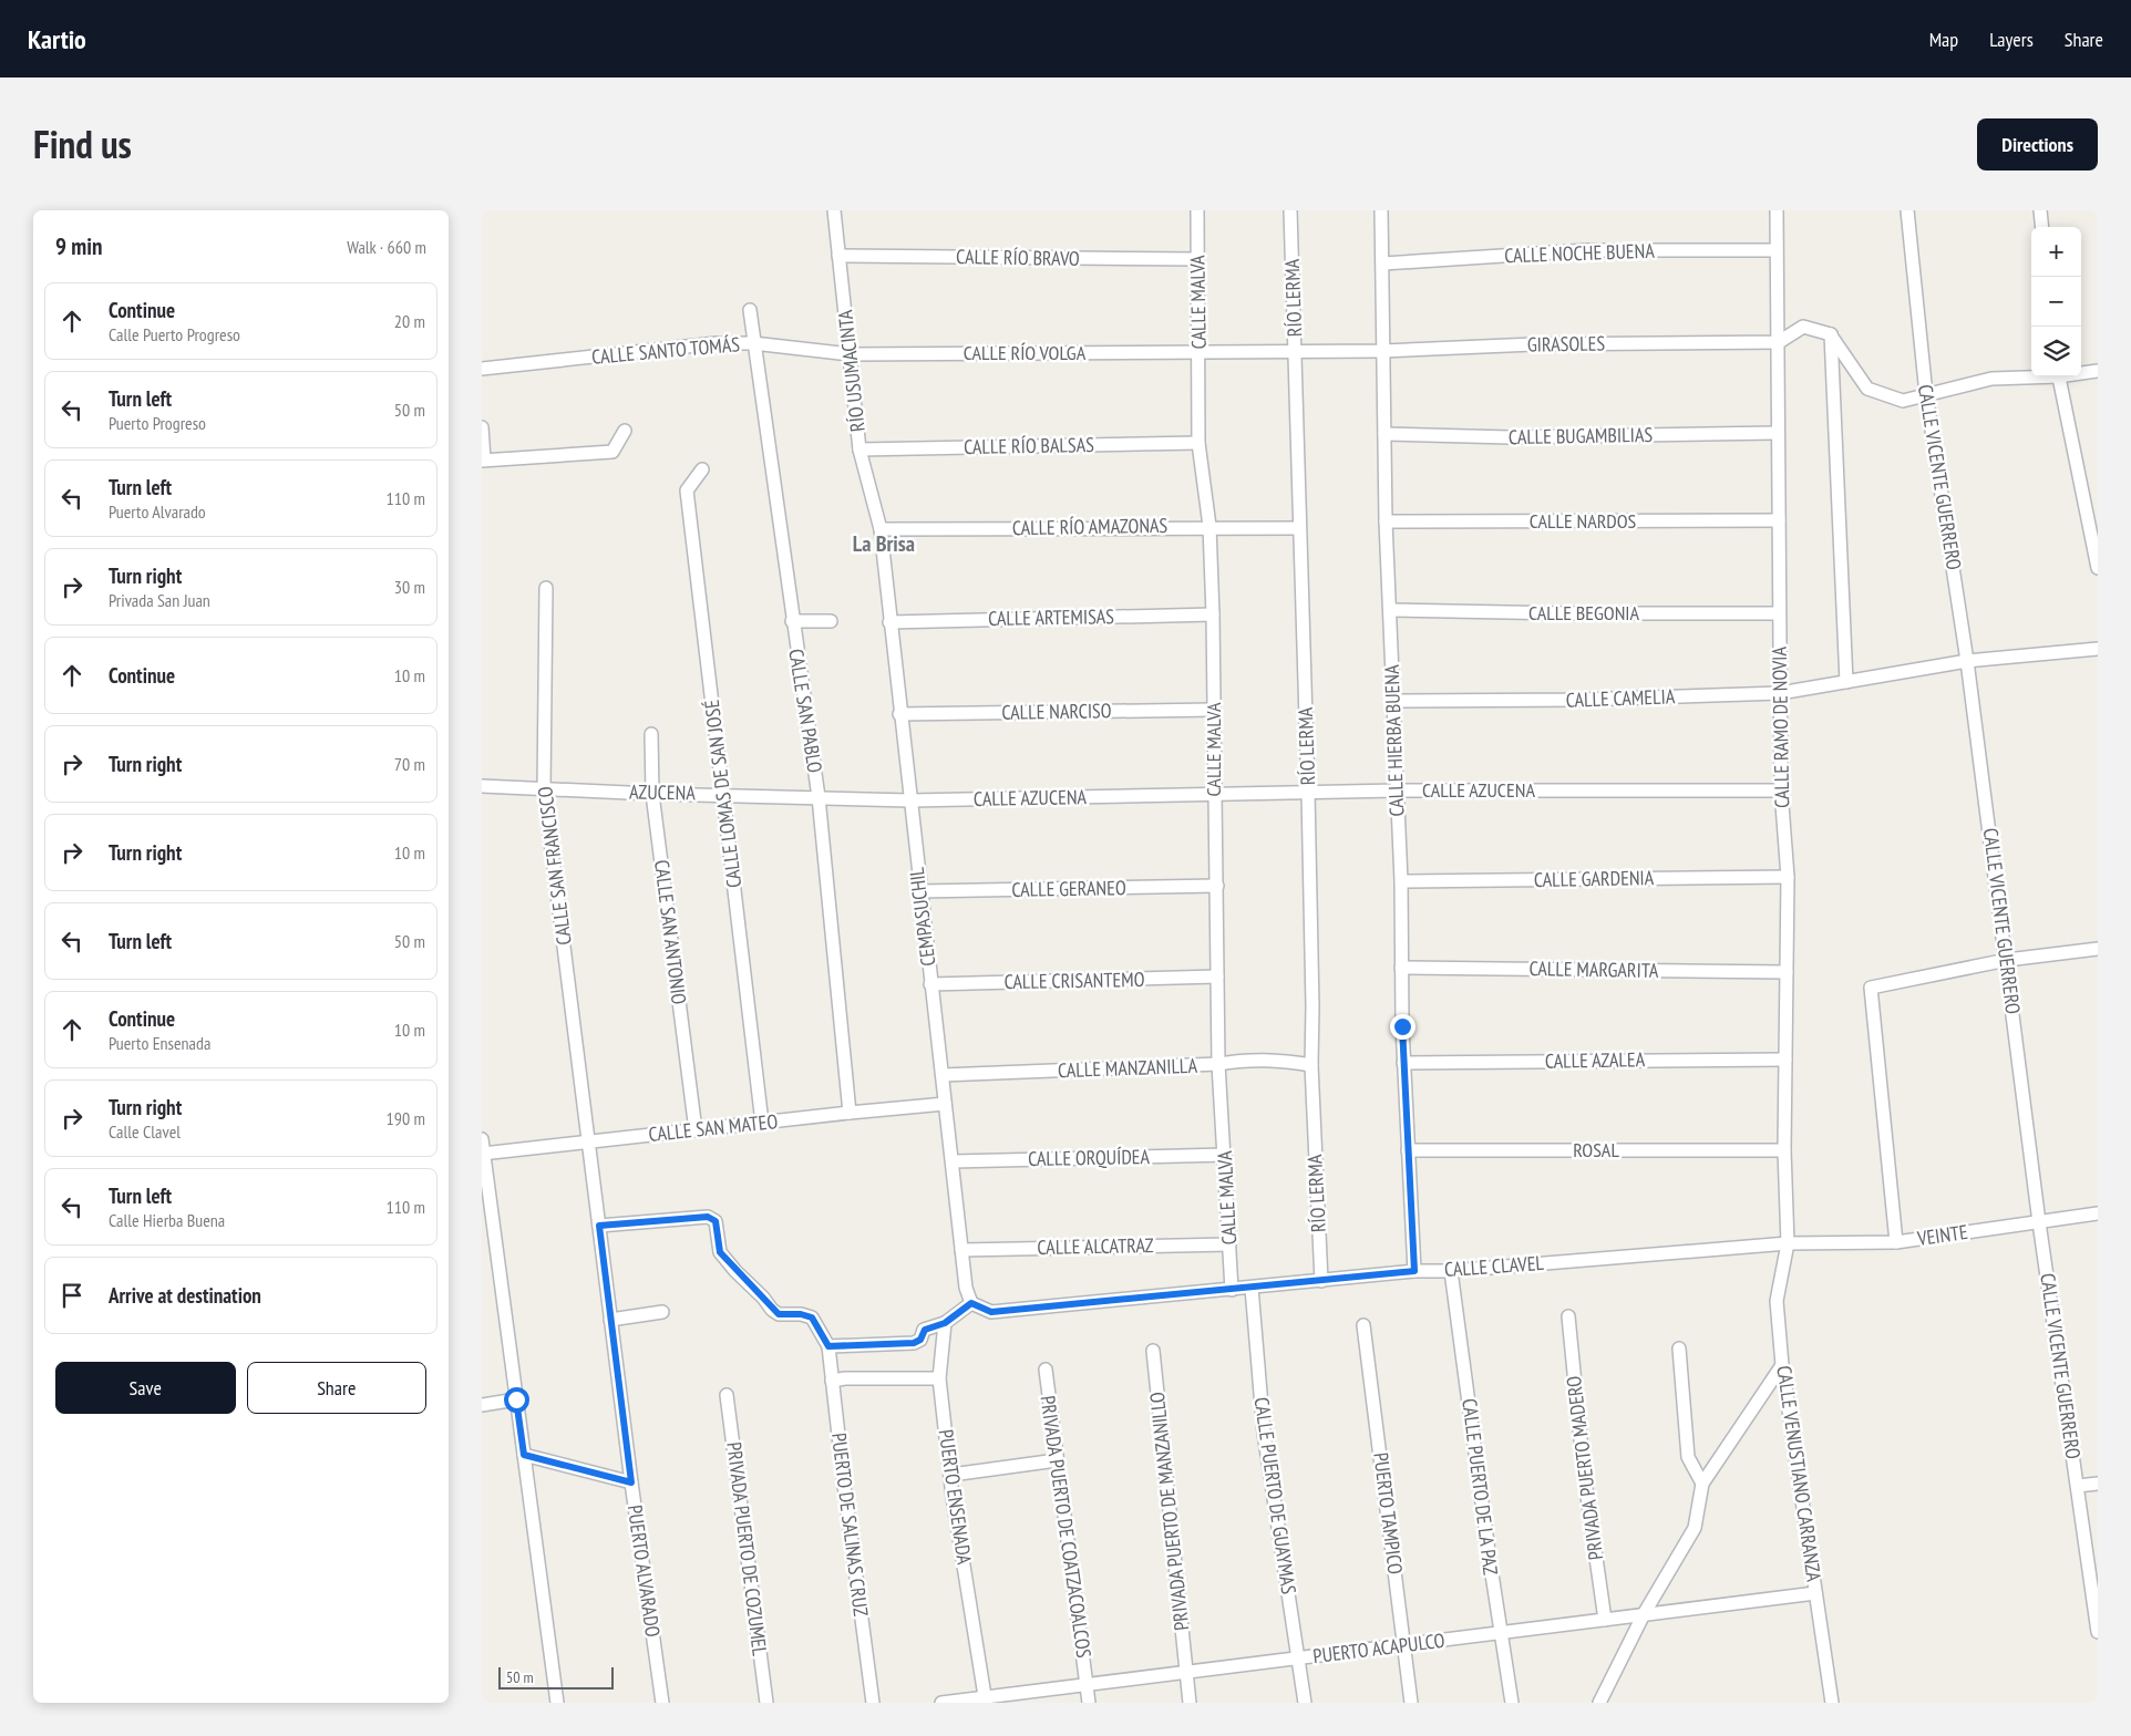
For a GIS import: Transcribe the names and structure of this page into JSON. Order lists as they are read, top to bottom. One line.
{"streets":{"street":["CALLE NOCHE BUENA","CALLE RÍO BRAVO","RÍO LERMA","CALLE MALVA","GIRASOLES","CALLE SANTO TOMÁS","CALLE RÍO VOLGA","RÍO USUMACINTA","CALLE BUGAMBILIAS","CALLE RÍO BALSAS","CALLE VICENTE GUERRERO","CALLE NARDOS","CALLE RÍO AMAZONAS","CALLE BEGONIA","CALLE ARTEMISAS","CALLE CAMELIA","CALLE SAN PABLO","CALLE NARCISO","CALLE RAMO DE NOVIA","CALLE HIERBA BUENA","CALLE AZUCENA","AZUCENA","CALLE LOMAS DE SAN JOSÉ","CALLE SAN FRANCISCO","CALLE GARDENIA","CALLE GERANEO","CEMPASUCHIL","CALLE SAN ANTONIO","CALLE MARGARITA","CALLE CRISANTEMO","CALLE AZALEA","CALLE MANZANILLA","CALLE SAN MATEO","ROSAL","CALLE ORQUÍDEA","VEINTE","CALLE ALCATRAZ","CALLE CLAVEL","PRIVADA PUERTO MADERO","CALLE VENUSTIANO CARRANZA","CALLE PUERTO DE LA PAZ","CALLE PUERTO DE GUAYMAS","PUERTO ENSENADA","PRIVADA PUERTO DE MANZANILLO","PUERTO TAMPICO","PUERTO DE SALINAS CRUZ","PRIVADA PUERTO DE COATZACOALCOS","PRIVADA PUERTO DE COZUMEL","PUERTO ALVARADO","PUERTO ACAPULCO"]},"crossings":[["CALLE NOCHE BUENA","CALLE RAMO DE NOVIA"],["CALLE NOCHE BUENA","CALLE HIERBA BUENA"],["CALLE RÍO BRAVO","CALLE MALVA"],["CALLE RÍO BRAVO","RÍO USUMACINTA"],["RÍO LERMA","GIRASOLES"],["RÍO LERMA","CALLE RÍO VOLGA"],["RÍO LERMA","CALLE RÍO AMAZONAS"],["RÍO LERMA","CALLE AZUCENA"],["RÍO LERMA","CALLE MANZANILLA"],["RÍO LERMA","CALLE CLAVEL"],["CALLE MALVA","CALLE RÍO VOLGA"],["CALLE MALVA","CALLE RÍO BALSAS"],["CALLE MALVA","CALLE RÍO AMAZONAS"],["CALLE MALVA","CALLE ARTEMISAS"],["CALLE MALVA","CALLE NARCISO"],["CALLE MALVA","CALLE AZUCENA"],["CALLE MALVA","CALLE GERANEO"],["CALLE MALVA","CALLE CRISANTEMO"],["CALLE MALVA","CALLE MANZANILLA"],["CALLE MALVA","CALLE ORQUÍDEA"],["CALLE MALVA","CALLE ALCATRAZ"],["CALLE MALVA","CALLE CLAVEL"],["GIRASOLES","CALLE RÍO VOLGA"],["GIRASOLES","CALLE RAMO DE NOVIA"],["GIRASOLES","CALLE HIERBA BUENA"],["CALLE SANTO TOMÁS","CALLE RÍO VOLGA"],["CALLE SANTO TOMÁS","RÍO USUMACINTA"],["CALLE SANTO TOMÁS","CALLE SAN PABLO"],["CALLE RÍO VOLGA","RÍO USUMACINTA"],["RÍO USUMACINTA","CALLE RÍO BALSAS"],["RÍO USUMACINTA","CALLE RÍO AMAZONAS"],["RÍO USUMACINTA","CEMPASUCHIL"],["CALLE BUGAMBILIAS","CALLE RAMO DE NOVIA"],["CALLE BUGAMBILIAS","CALLE HIERBA BUENA"],["CALLE VICENTE GUERRERO","CALLE CAMELIA"],["CALLE VICENTE GUERRERO","VEINTE"],["CALLE NARDOS","CALLE RAMO DE NOVIA"],["CALLE NARDOS","CALLE HIERBA BUENA"],["CALLE RÍO AMAZONAS","CEMPASUCHIL"],["CALLE BEGONIA","CALLE RAMO DE NOVIA"],["CALLE BEGONIA","CALLE HIERBA BUENA"],["CALLE ARTEMISAS","CEMPASUCHIL"],["CALLE CAMELIA","CALLE RAMO DE NOVIA"],["CALLE CAMELIA","CALLE HIERBA BUENA"],["CALLE SAN PABLO","AZUCENA"],["CALLE SAN PABLO","CALLE SAN MATEO"],["CALLE NARCISO","CEMPASUCHIL"],["CALLE RAMO DE NOVIA","CALLE AZUCENA"],["CALLE RAMO DE NOVIA","CALLE GARDENIA"],["CALLE RAMO DE NOVIA","CALLE MARGARITA"],["CALLE RAMO DE NOVIA","CALLE AZALEA"],["CALLE RAMO DE NOVIA","ROSAL"],["CALLE RAMO DE NOVIA","VEINTE"],["CALLE RAMO DE NOVIA","CALLE CLAVEL"],["CALLE RAMO DE NOVIA","CALLE VENUSTIANO CARRANZA"],["CALLE HIERBA BUENA","CALLE AZUCENA"],["CALLE HIERBA BUENA","CALLE GARDENIA"],["CALLE HIERBA BUENA","CALLE MARGARITA"],["CALLE HIERBA BUENA","CALLE AZALEA"],["CALLE HIERBA BUENA","ROSAL"],["CALLE HIERBA BUENA","CALLE CLAVEL"],["CALLE AZUCENA","AZUCENA"],["CALLE AZUCENA","CEMPASUCHIL"],["AZUCENA","CALLE LOMAS DE SAN JOSÉ"],["AZUCENA","CALLE SAN FRANCISCO"],["AZUCENA","CEMPASUCHIL"],["AZUCENA","CALLE SAN ANTONIO"],["CALLE LOMAS DE SAN JOSÉ","CALLE SAN MATEO"],["CALLE SAN FRANCISCO","CALLE SAN MATEO"],["CALLE SAN FRANCISCO","PUERTO ALVARADO"],["CALLE GERANEO","CEMPASUCHIL"],["CEMPASUCHIL","CALLE CRISANTEMO"],["CEMPASUCHIL","CALLE MANZANILLA"],["CEMPASUCHIL","CALLE SAN MATEO"],["CEMPASUCHIL","CALLE ORQUÍDEA"],["CEMPASUCHIL","CALLE ALCATRAZ"],["CEMPASUCHIL","CALLE CLAVEL"],["CALLE SAN ANTONIO","CALLE SAN MATEO"],["CALLE SAN MATEO","PUERTO ALVARADO"],["VEINTE","CALLE CLAVEL"],["VEINTE","CALLE VENUSTIANO CARRANZA"],["CALLE CLAVEL","CALLE VENUSTIANO CARRANZA"],["CALLE CLAVEL","CALLE PUERTO DE LA PAZ"],["CALLE CLAVEL","CALLE PUERTO DE GUAYMAS"],["PRIVADA PUERTO MADERO","PUERTO ACAPULCO"],["CALLE VENUSTIANO CARRANZA","PUERTO ACAPULCO"],["CALLE PUERTO DE LA PAZ","PUERTO ACAPULCO"],["CALLE PUERTO DE GUAYMAS","PUERTO ACAPULCO"],["PUERTO ENSENADA","PUERTO ACAPULCO"],["PRIVADA PUERTO DE MANZANILLO","PUERTO ACAPULCO"],["PUERTO TAMPICO","PUERTO ACAPULCO"],["PRIVADA PUERTO DE COATZACOALCOS","PUERTO ACAPULCO"]],"districts":["La Brisa"],"scale_bar":"50 m","page":{"header":"Kartio","nav":["Map","Layers","Share"],"title":"Find us","buttons":["Directions",["Save","Share"]],"heading":["9 min","Walk · 660 m"],"map_buttons":["+","−"],"list":[["Continue","Calle Puerto Progreso","20 m"],["Turn left","Puerto Progreso","50 m"],["Turn left","Puerto Alvarado","110 m"],["Turn right","Privada San Juan","30 m"],["Continue","10 m"],["Turn right","70 m"],["Turn right","10 m"],["Turn left","50 m"],["Continue","Puerto Ensenada","10 m"],["Turn right","Calle Clavel","190 m"],["Turn left","Calle Hierba Buena","110 m"],"Arrive at destination"],"scale":"50 m"}}
